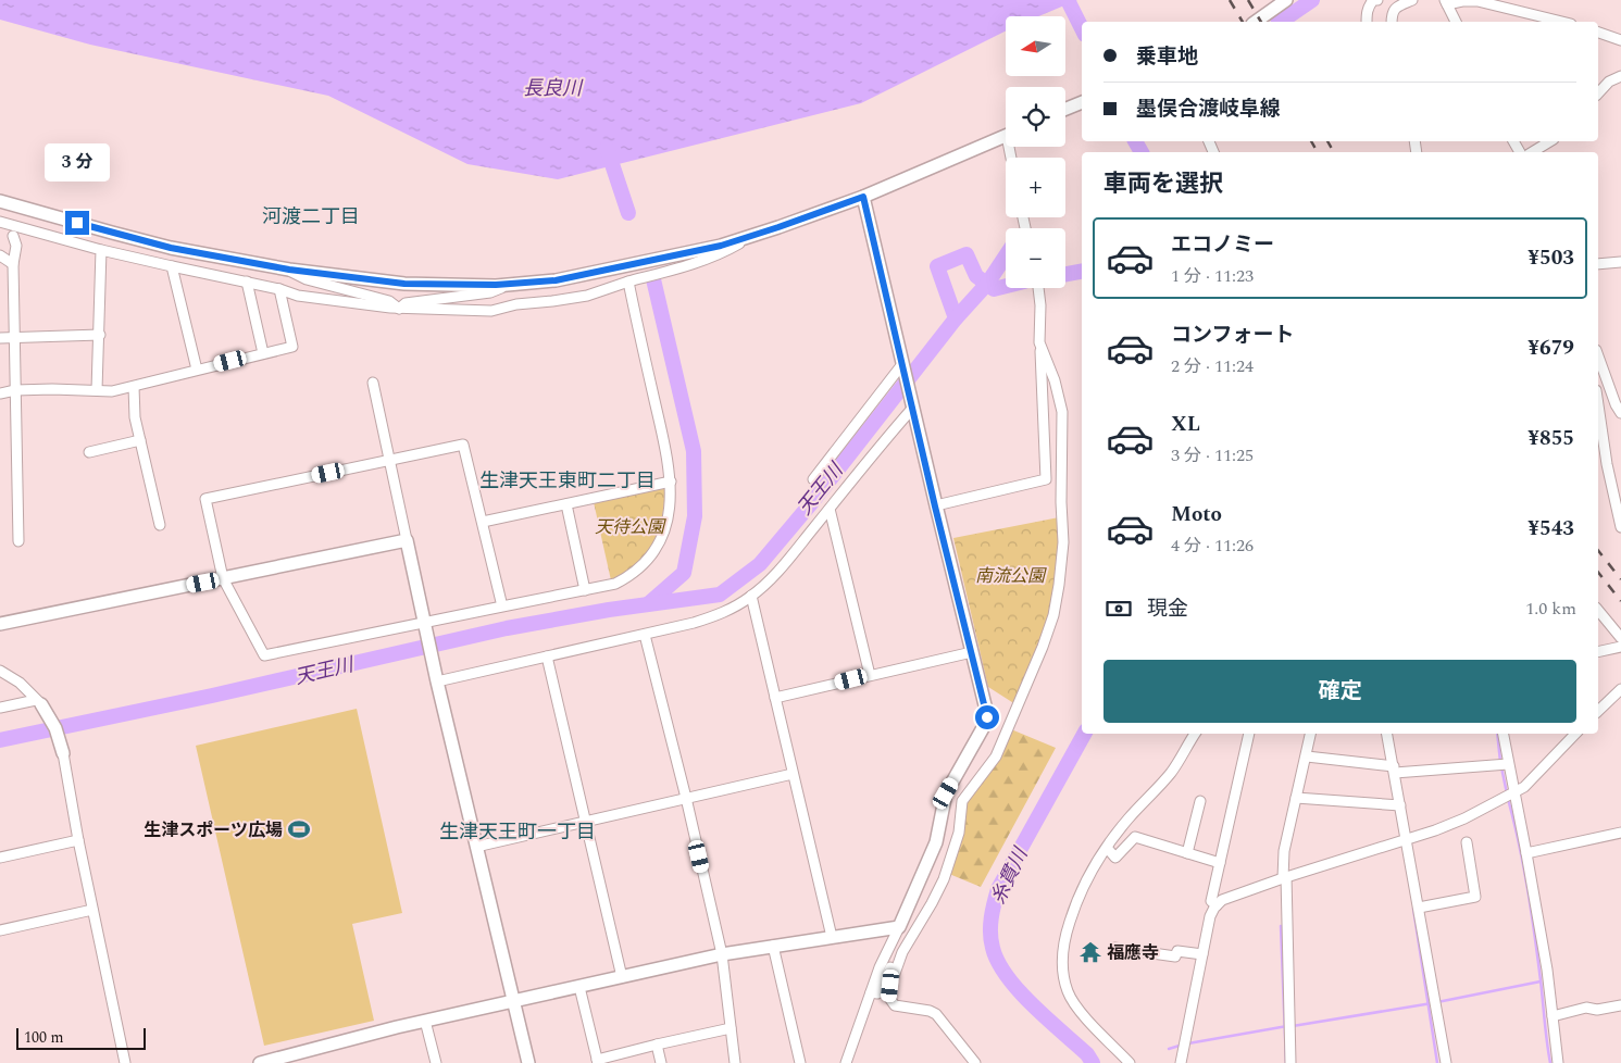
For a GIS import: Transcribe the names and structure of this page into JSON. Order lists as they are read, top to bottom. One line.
{"districts":["河渡二丁目","生津天王東町二丁目","生津天王町一丁目"],"water":["長良川","天王川","糸貫川"],"parks":["天待公園","南流公園"],"places":{"sports":["生津スポーツ広場"],"temple":["福應寺"]},"scale_bar":"100 m","north":"left","page":{"map_buttons":["+","−"],"banner":["乗車地","墨俣合渡岐阜線"],"bubble":"3 分","heading":"車両を選択","list":[{"name":"エコノミー","note":"1 分 · 11:23","value":"¥503"},{"name":"コンフォート","note":"2 分 · 11:24","value":"¥679"},{"name":"XL","note":"3 分 · 11:25","value":"¥855"},{"name":"Moto","note":"4 分 · 11:26","value":"¥543"}],"pay":["現金","1.0 km"],"buttons":"確定","scale":"100 m"}}
